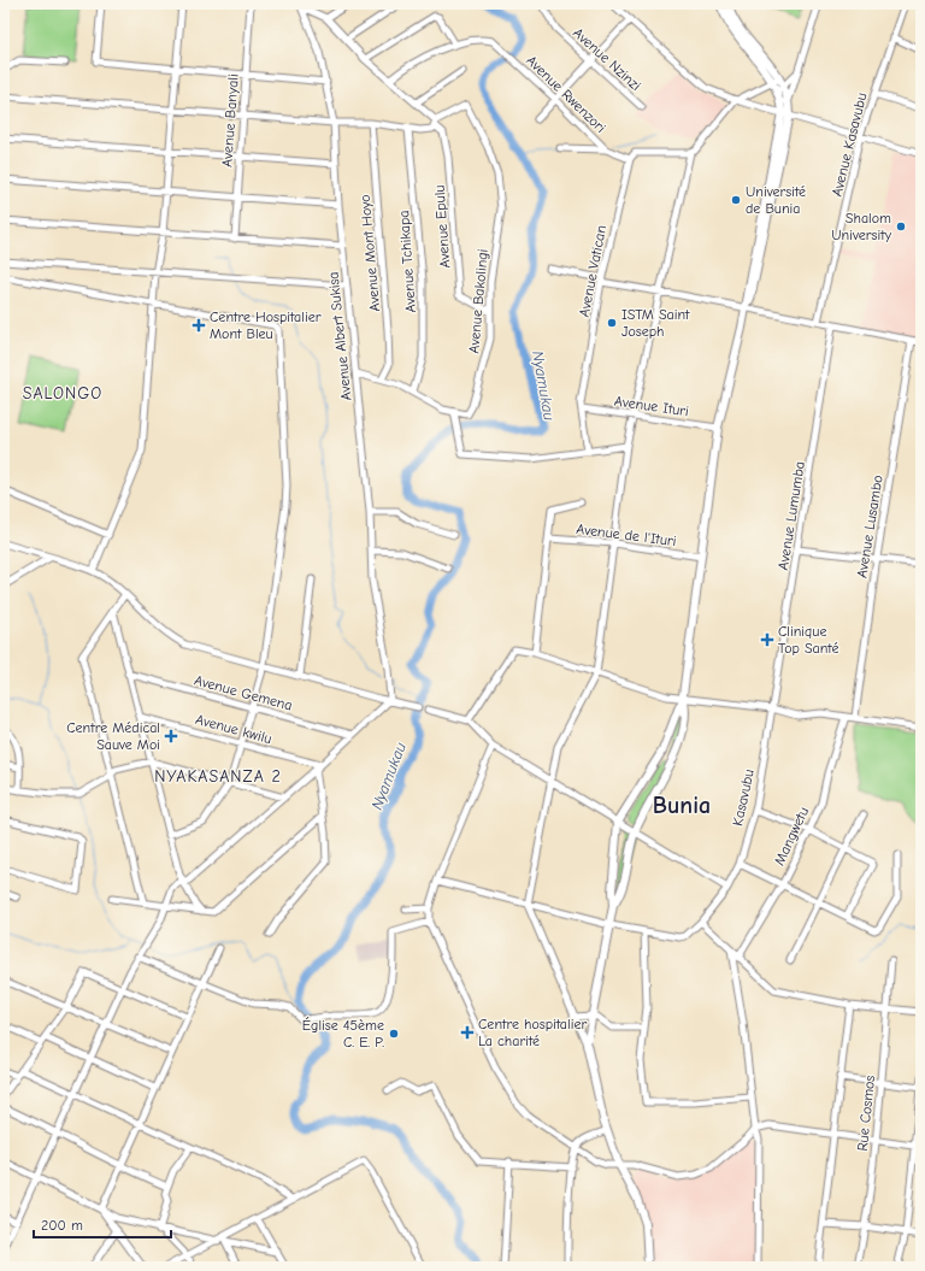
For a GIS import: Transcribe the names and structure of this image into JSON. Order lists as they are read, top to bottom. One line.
{"streets":{"street":["Avenue Nzinzi","Avenue Rwenzori","Avenue Banyali","Avenue Kasavubu","Avenue Epulu","Avenue Mont Hoyo","Avenue Tchikapa","Avenue Vatican","Avenue Bakolingi","Avenue Albert Sukisa","Avenue Ituri","Avenue Lumumba","Avenue Lusambo","Avenue de l'Ituri","Avenue Gemena","Avenue kwilu","Kasavubu","Mangwetu","Rue Cosmos"]},"crossings":[["Avenue Epulu","Avenue Bakolingi"],["Avenue Vatican","Avenue Ituri"],["Avenue Lumumba","Kasavubu"]],"districts":["SALONGO","NYAKASANZA 2","Bunia"],"water":["Nyamukau"],"places":{"other":["Université de Bunia","Shalom University","ISTM Saint Joseph","Église 45ème C. E. P."],"health":["Centre Hospitalier Mont Bleu","Clinique Top Santé","Centre Médical Sauve Moi","Centre hospitalier La charité"]},"scale_bar":"200 m"}
